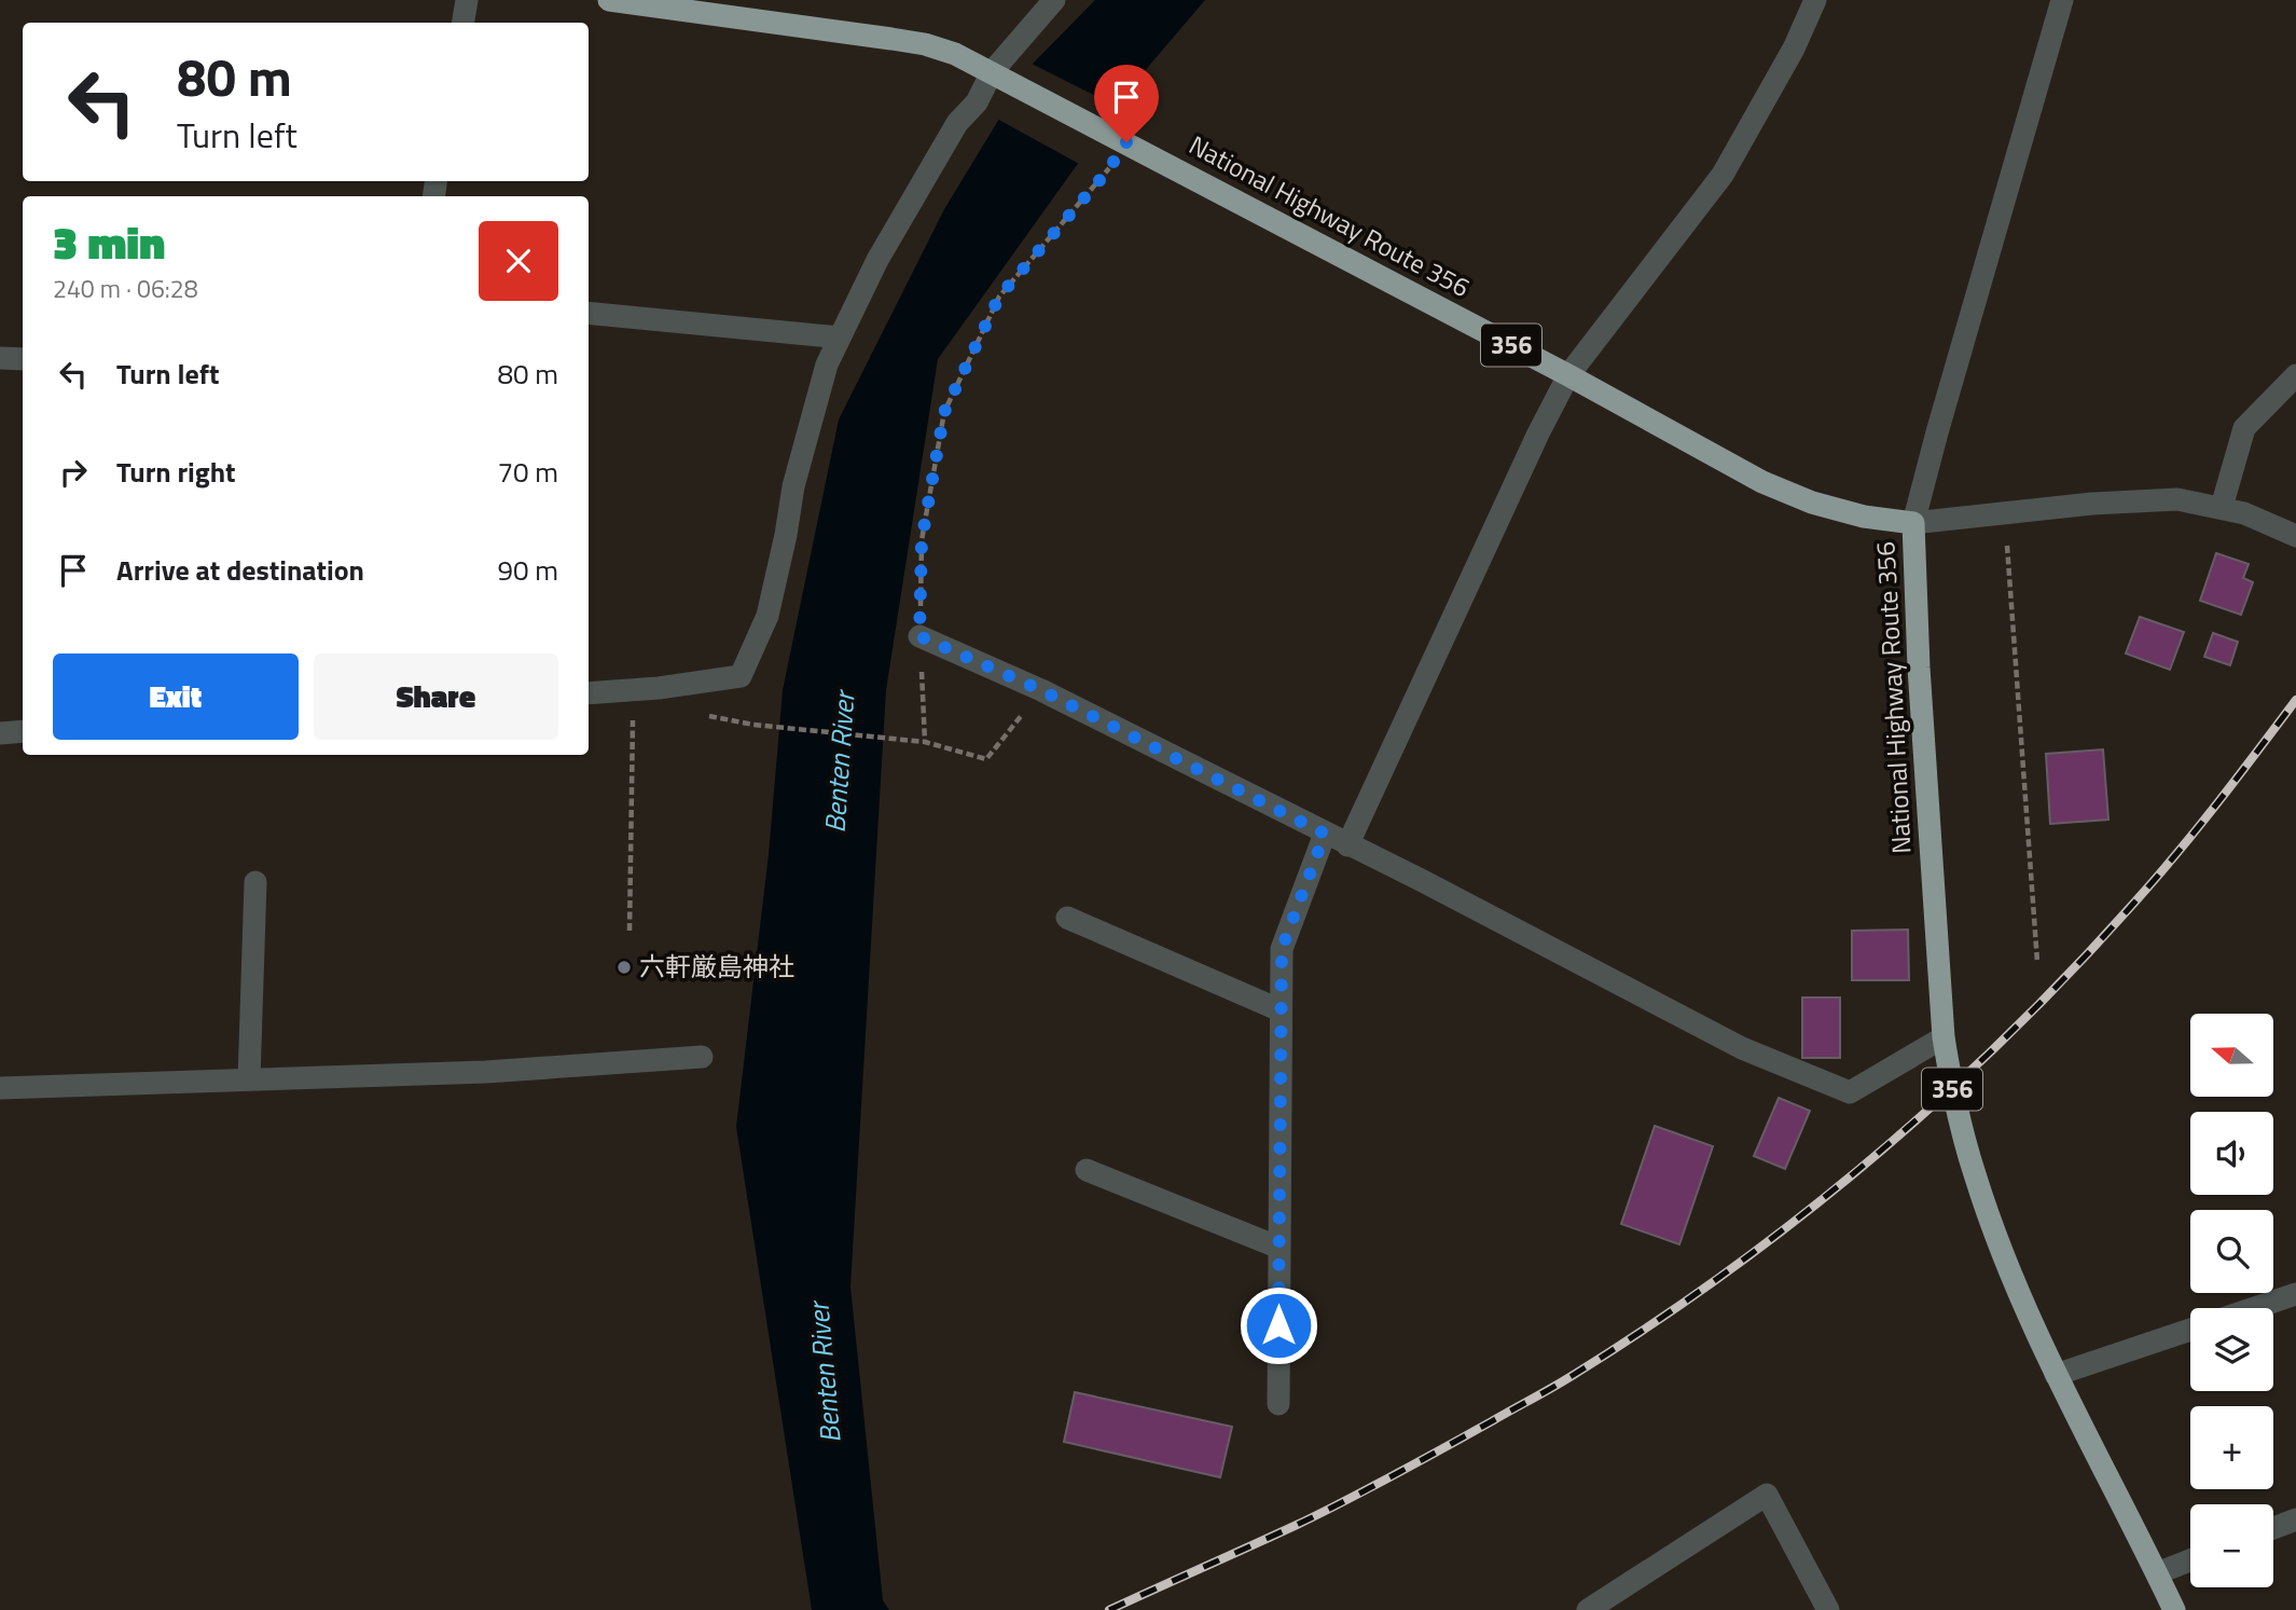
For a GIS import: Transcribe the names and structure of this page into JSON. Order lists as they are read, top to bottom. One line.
{"streets":{"highway":["National Highway Route 356","356"]},"water":["Benten River"],"places":["六軒厳島神社"],"north":"left","page":{"turn":["80 m","Turn left"],"heading":["3 min","240 m · 06:28"],"list":[{"name":"Turn left","value":"80 m"},{"name":"Turn right","value":"70 m"},{"name":"Arrive at destination","value":"90 m"}],"buttons":["Exit","Share"],"map_buttons":["+","−"]}}
